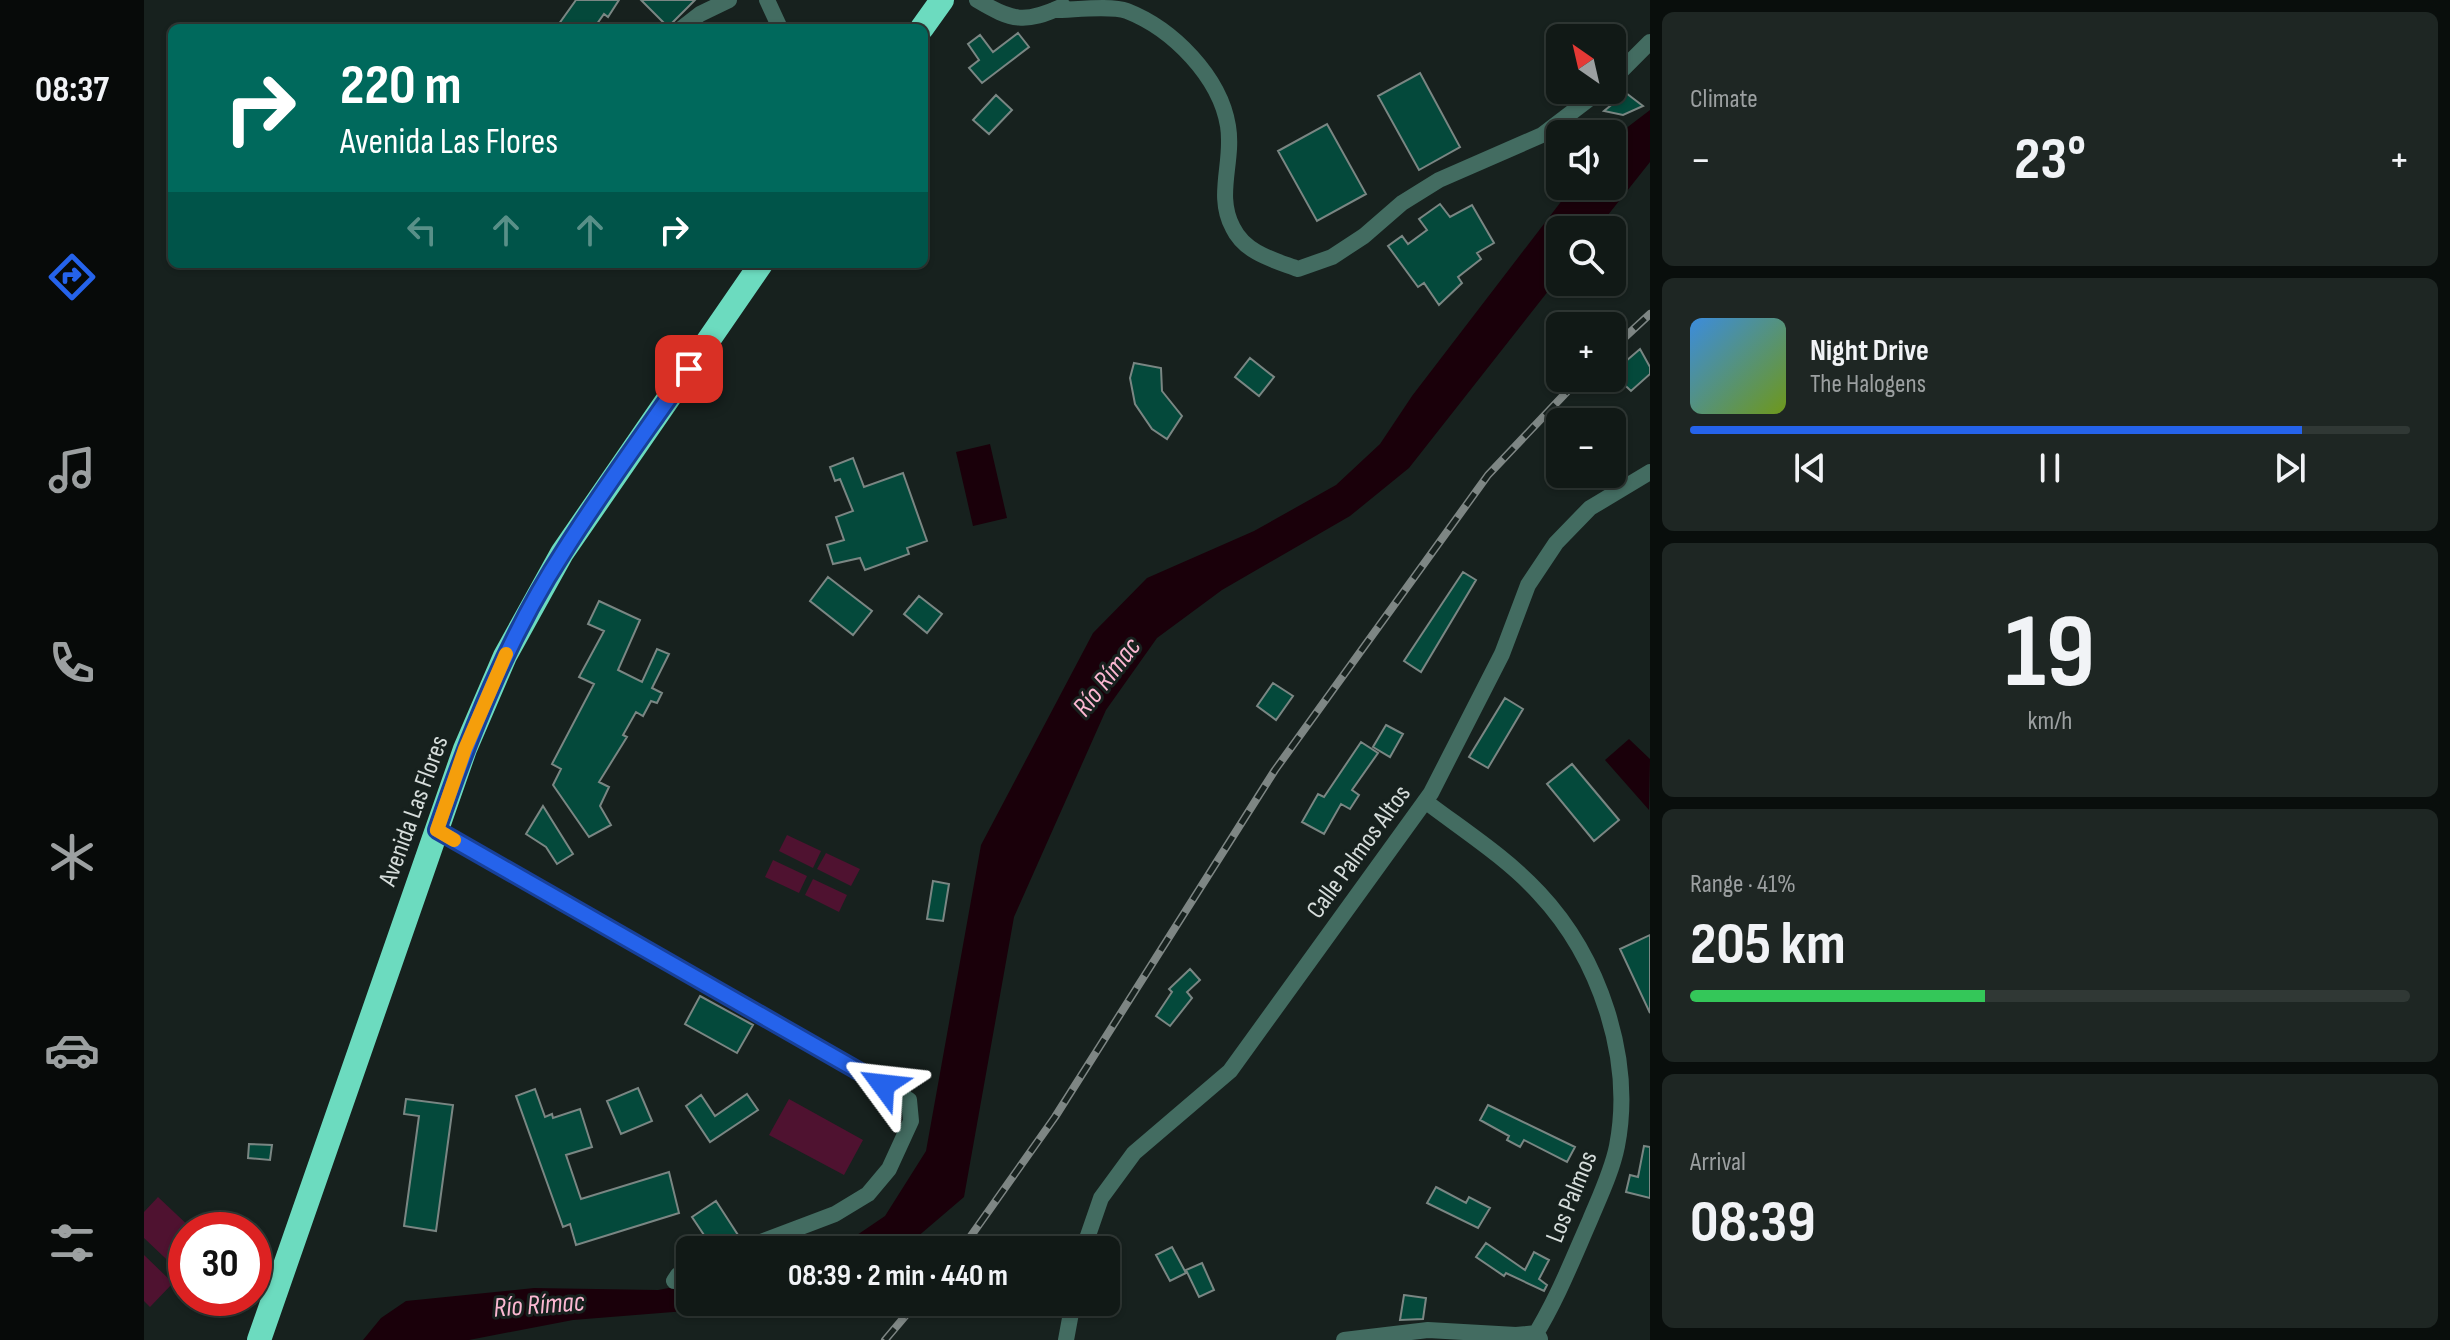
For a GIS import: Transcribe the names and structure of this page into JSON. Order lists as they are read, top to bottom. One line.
{"streets":{"highway":["Avenida Las Flores"],"street":["Calle Palmos Altos","Los Palmos"]},"crossings":[["Calle Palmos Altos","Los Palmos"]],"water":["Río Rímac"],"north":"top left","page":{"tabs":"08:37","tile":["Climate",["19","km/h"],["Range · 41%","205 km"],["Arrival","08:39"]],"map_buttons":["+","−"],"turn":["220 m","Avenida Las Flores"],"heat":["−","23°","+"],"song":["Night Drive","The Halogens"],"limit":"30","trip":"08:39 · 2 min · 440 m"}}
